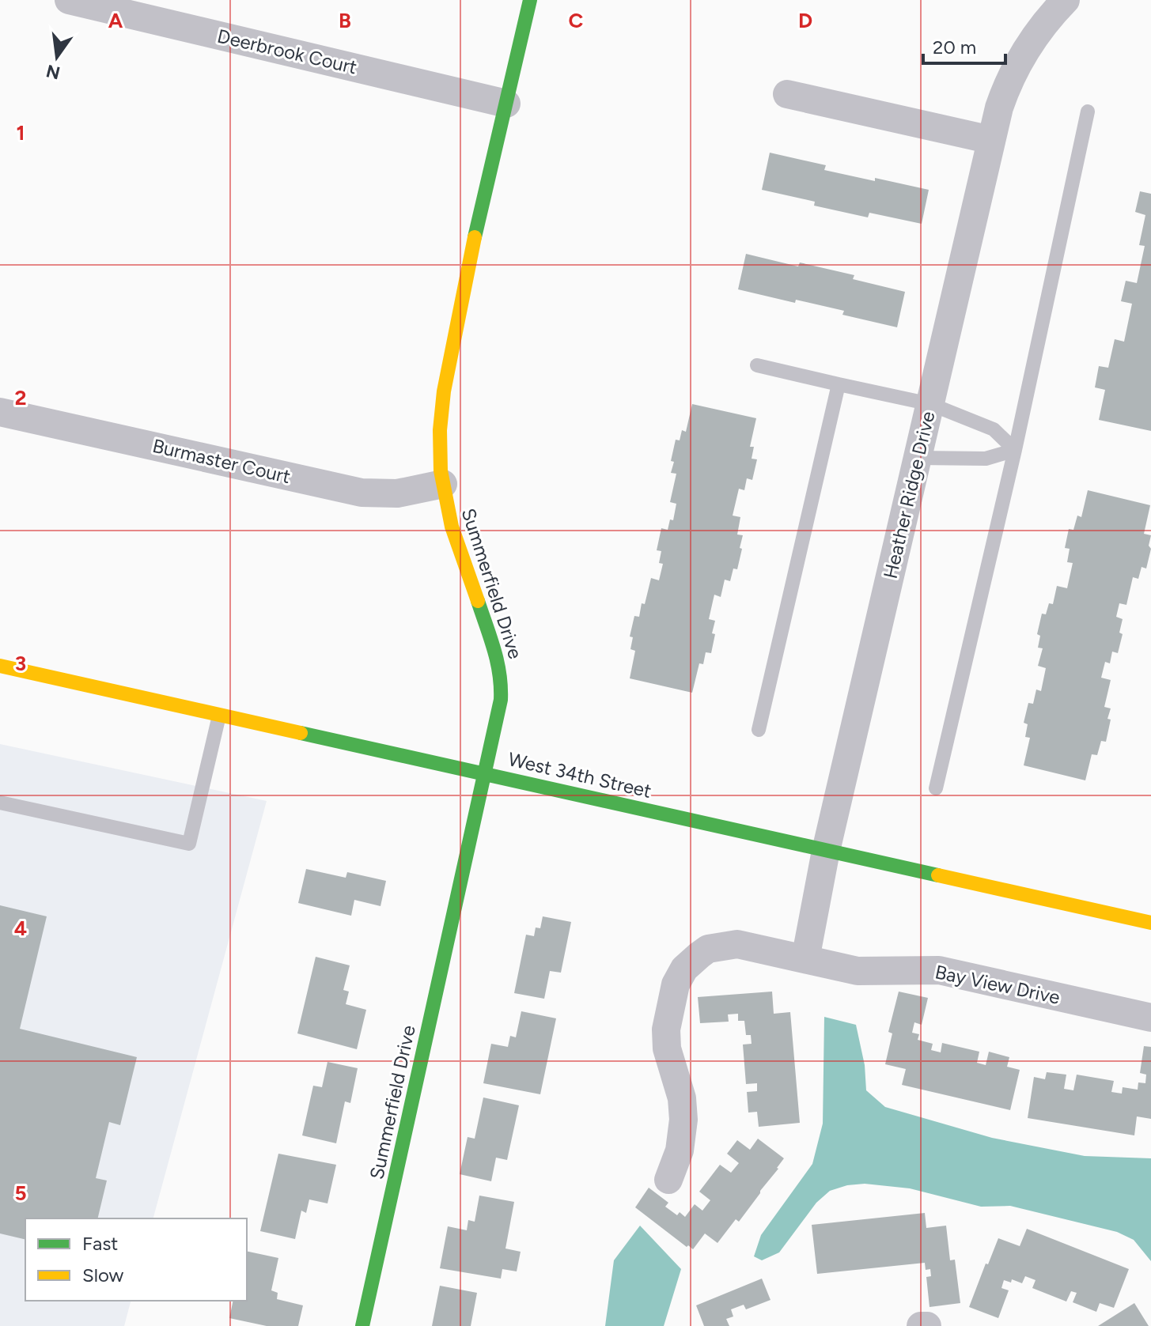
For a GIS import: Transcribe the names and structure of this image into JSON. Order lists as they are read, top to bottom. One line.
{"streets":{"street":["Deerbrook Court","Burmaster Court","Heather Ridge Drive","Summerfield Drive","West 34th Street","Bay View Drive"]},"crossings":[["Deerbrook Court","Summerfield Drive"],["Burmaster Court","Summerfield Drive"],["Heather Ridge Drive","West 34th Street"],["Summerfield Drive","West 34th Street"]],"legend":["Fast","Slow"],"scale_bar":"20 m","north":"bottom","grid":{"columns":["A","B","C","D"],"rows":["1","2","3","4","5"]}}
